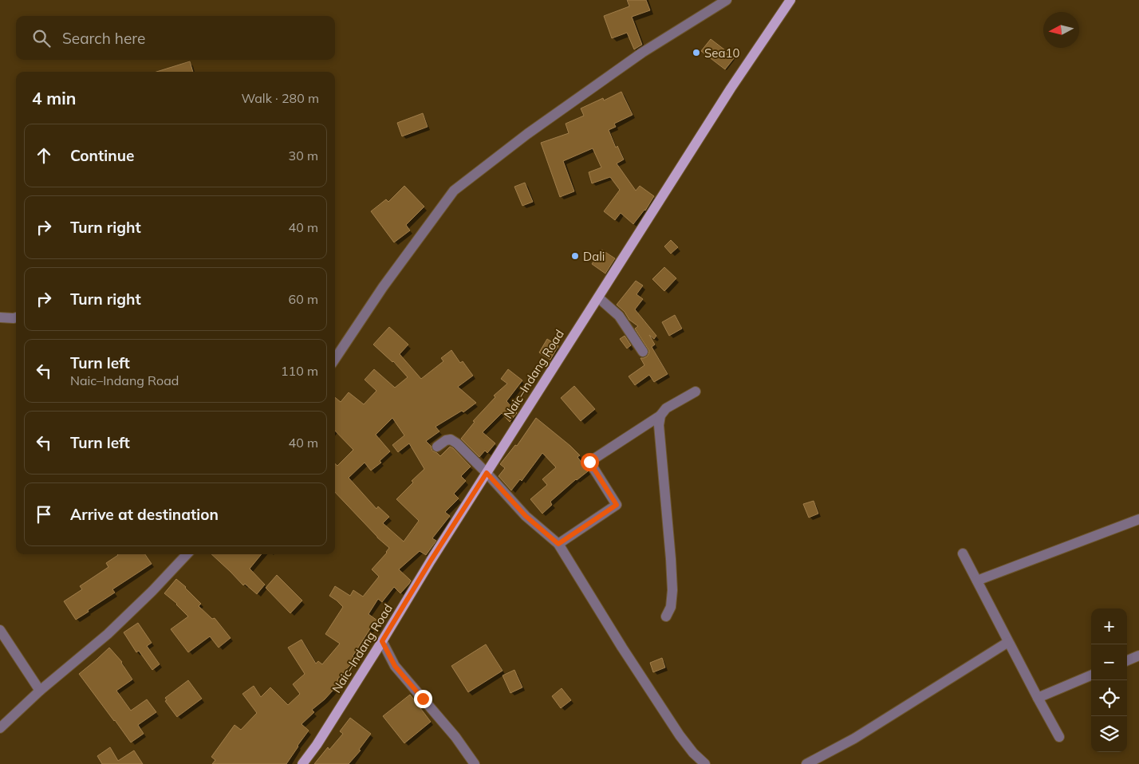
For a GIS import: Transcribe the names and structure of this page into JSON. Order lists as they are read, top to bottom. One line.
{"streets":{"main road":["Naic–Indang Road"]},"places":["Sea10","Dali"],"north":"left","page":{"search":"Search here","heading":["4 min","Walk · 280 m"],"list":[["Continue","30 m"],["Turn right","40 m"],["Turn right","60 m"],["Turn left","Naic–Indang Road","110 m"],["Turn left","40 m"],"Arrive at destination"],"map_buttons":["+","−"]}}
